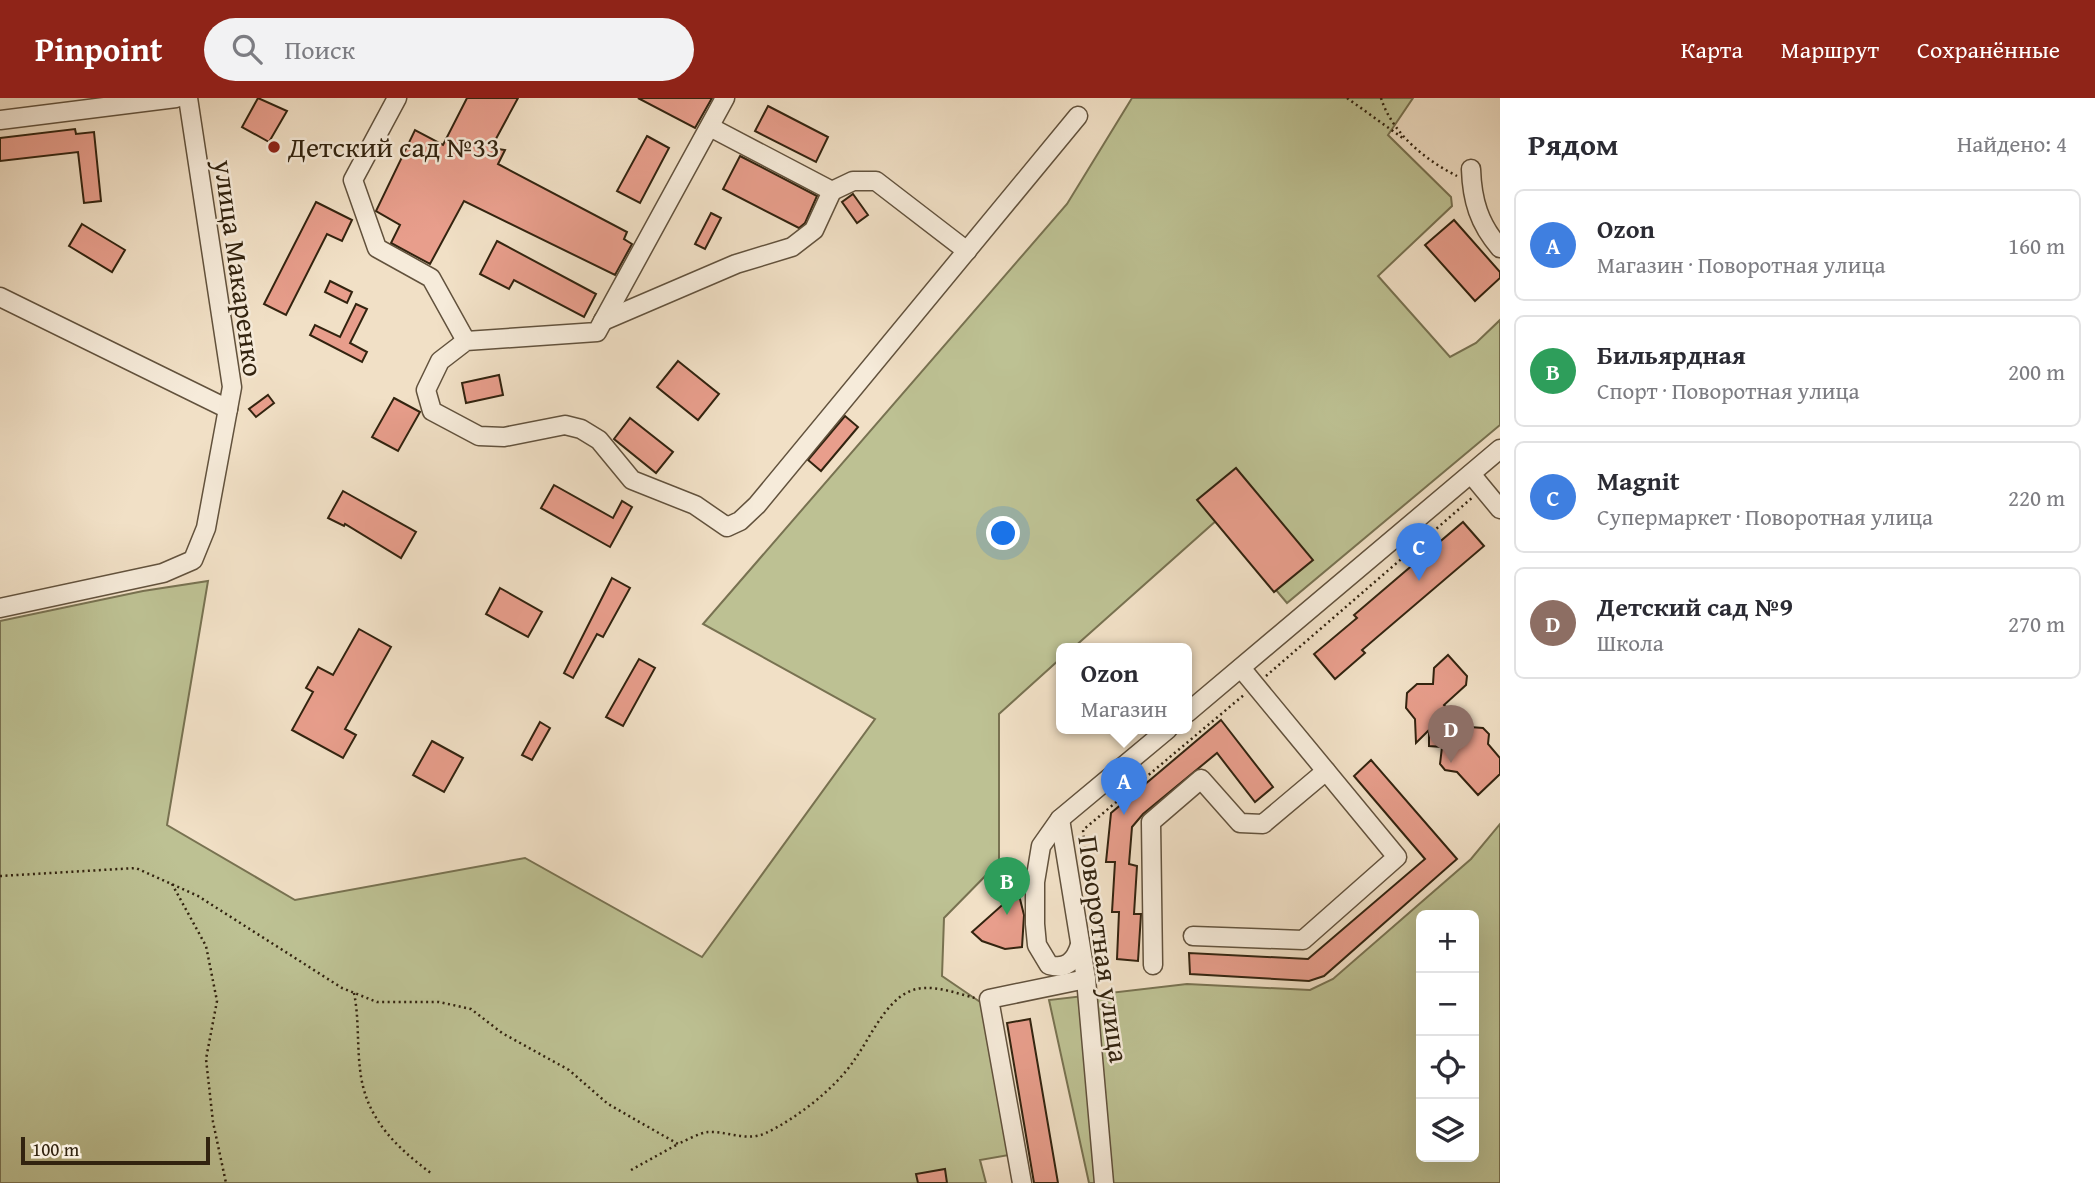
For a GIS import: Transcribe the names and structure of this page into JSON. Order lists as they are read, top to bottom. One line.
{"streets":{"street":["улица Макаренко","Поворотная улица"]},"places":["Детский сад №33"],"scale_bar":"100 m","page":{"header":"Pinpoint","search":"Поиск","nav":["Карта","Маршрут","Сохранённые"],"heading":["Рядом","Найдено: 4"],"list":[{"mark":"A","name":"Ozon","note":"Магазин · Поворотная улица","value":"160 m"},{"mark":"B","name":"Бильярдная","note":"Спорт · Поворотная улица","value":"200 m"},{"mark":"C","name":"Magnit","note":"Супермаркет · Поворотная улица","value":"220 m"},{"mark":"D","name":"Детский сад №9","note":"Школа","value":"270 m"}],"pins":["C","D","A","B"],"popup":["Ozon","Магазин"],"map_buttons":["+","−"],"scale":"100 m"}}
